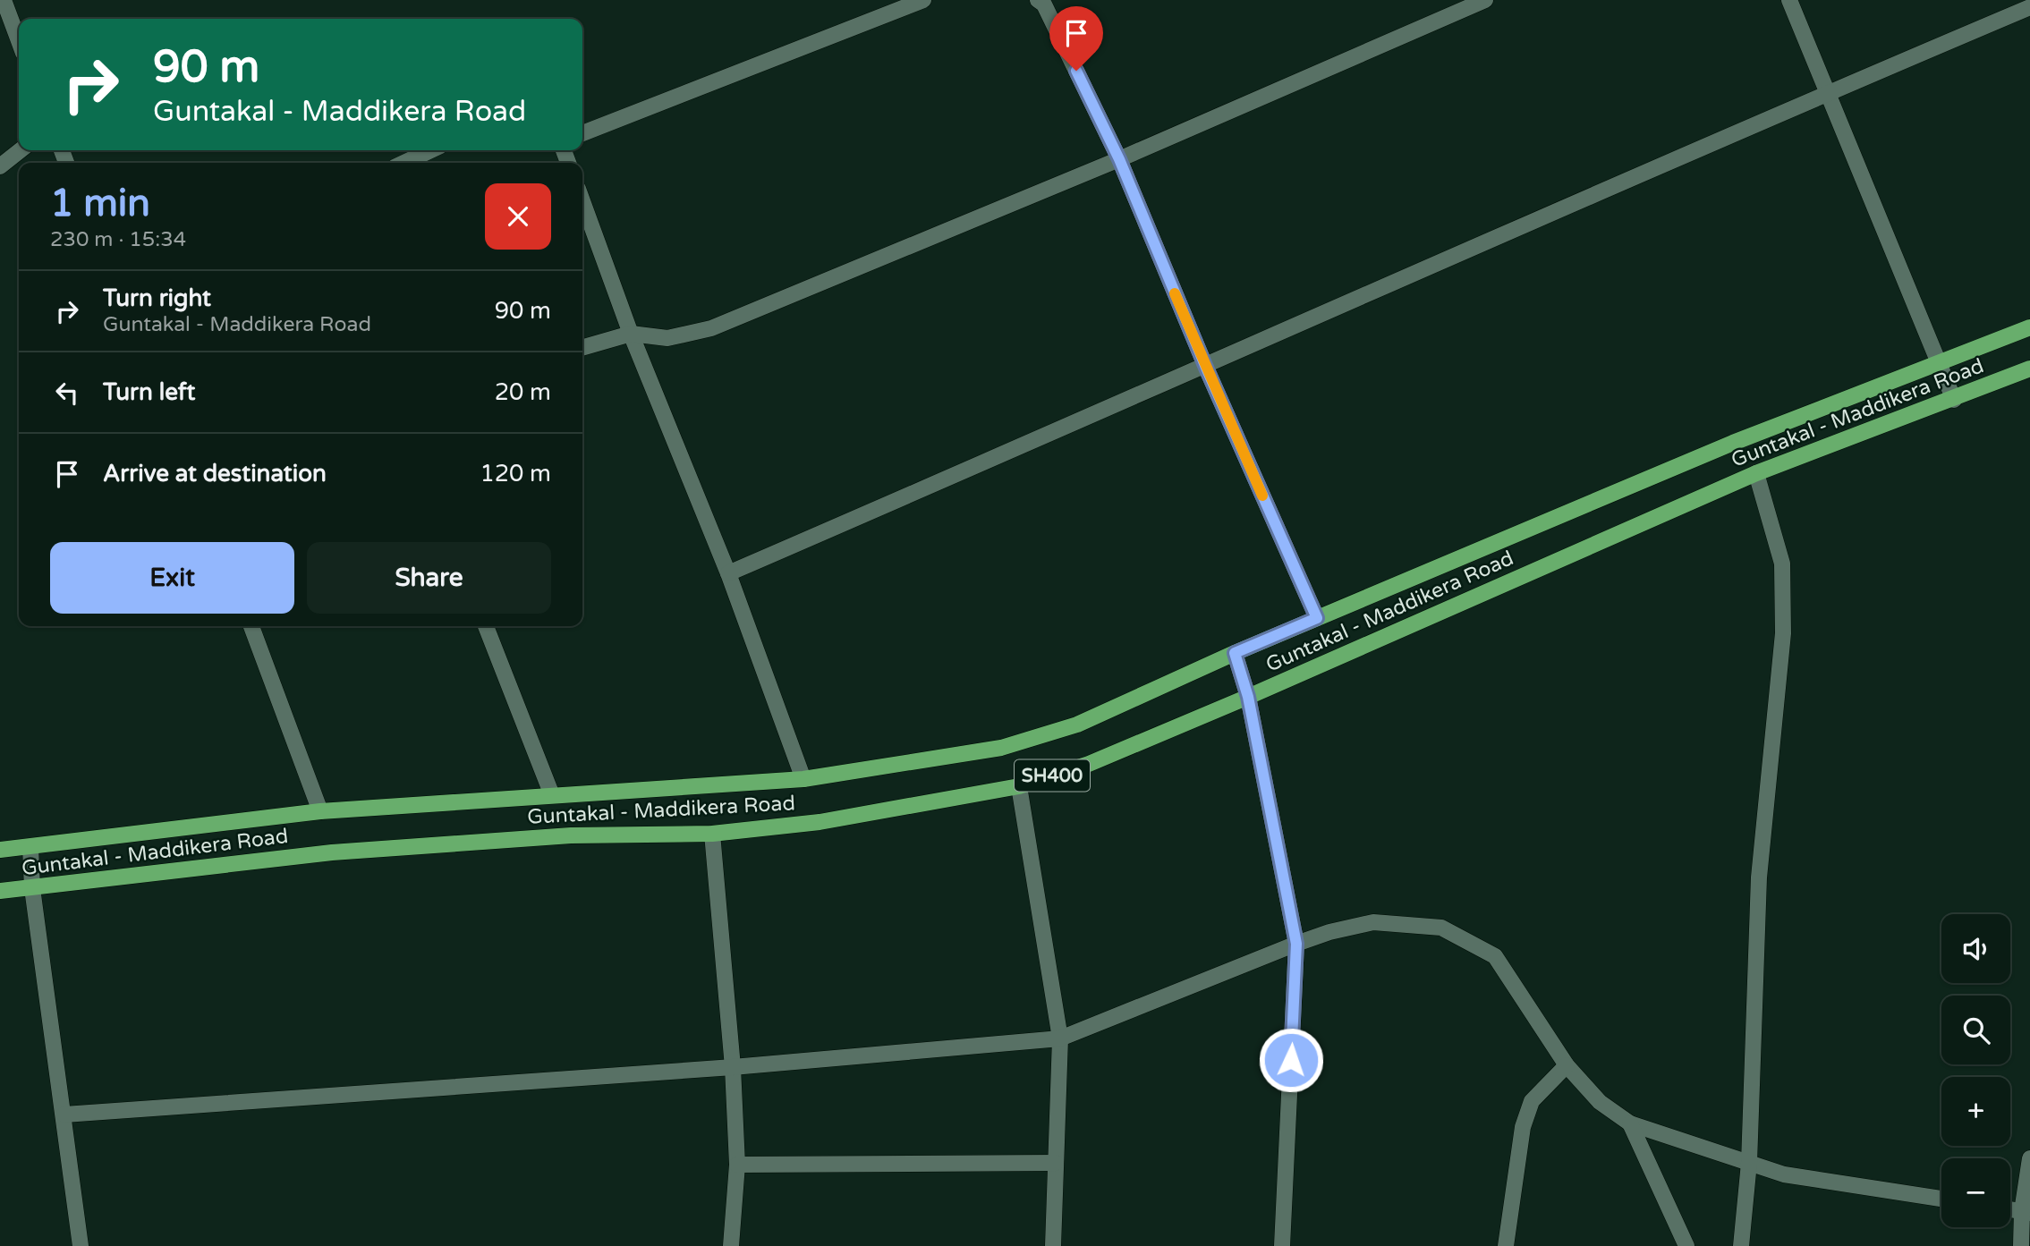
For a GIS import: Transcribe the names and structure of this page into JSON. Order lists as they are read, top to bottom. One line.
{"streets":{"main road":["Guntakal - Maddikera Road","SH400"]},"page":{"turn":["90 m","Guntakal - Maddikera Road"],"heading":["1 min","230 m · 15:34"],"list":[{"name":"Turn right","note":"Guntakal - Maddikera Road","value":"90 m"},{"name":"Turn left","value":"20 m"},{"name":"Arrive at destination","value":"120 m"}],"buttons":["Exit","Share"],"map_buttons":["+","−"]}}
